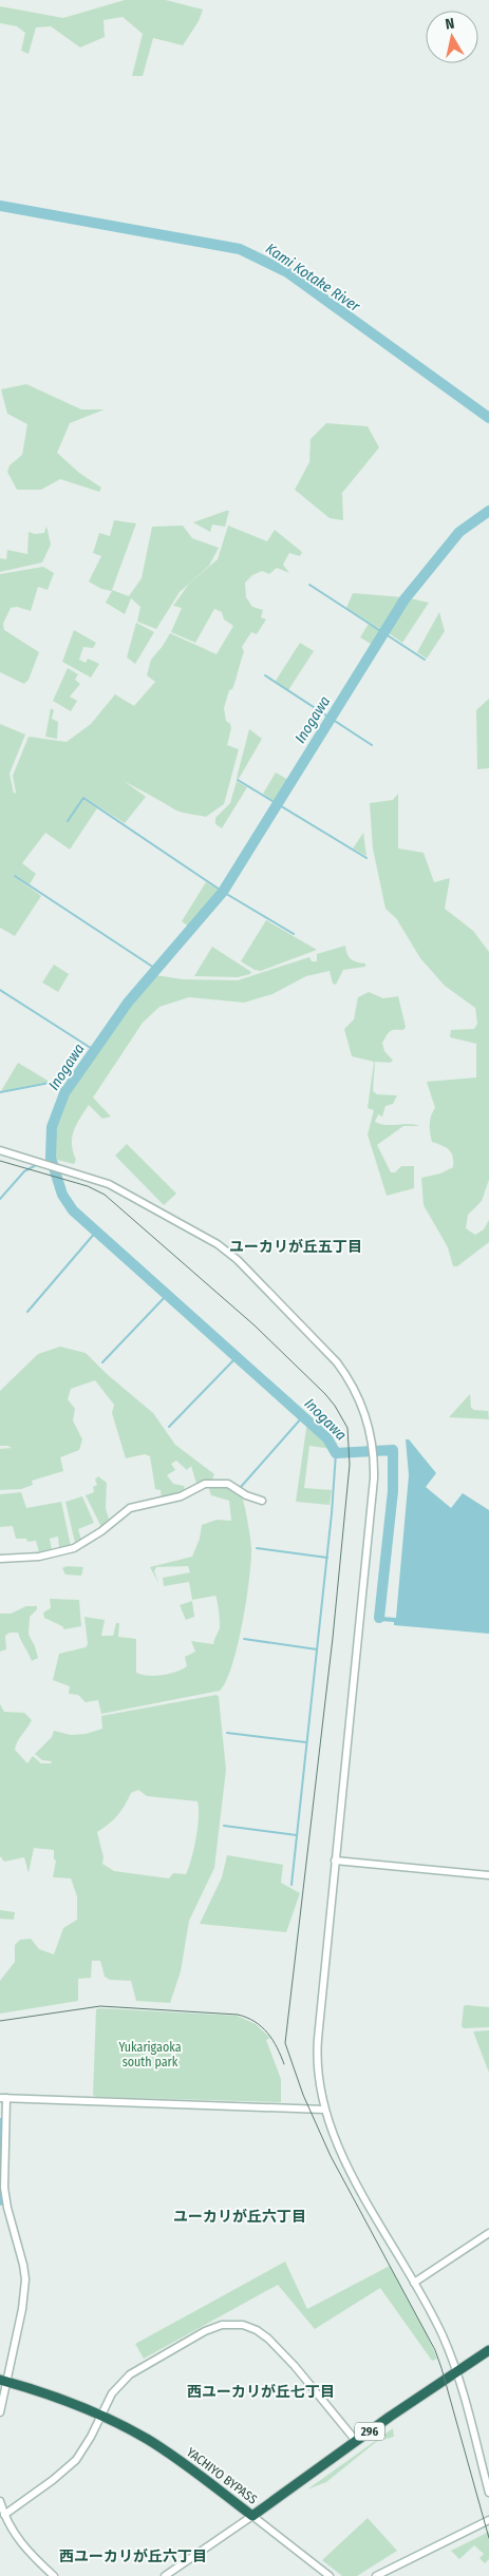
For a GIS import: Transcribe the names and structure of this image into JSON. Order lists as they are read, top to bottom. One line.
{"streets":{"highway":["296","YACHIYO BYPASS"]},"districts":["ユーカリが丘五丁目","ユーカリが丘六丁目","西ユーカリが丘七丁目","西ユーカリが丘六丁目"],"water":["Kami Kotake River","Inogawa"],"parks":["Yukarigaoka south park"],"north":"top"}
